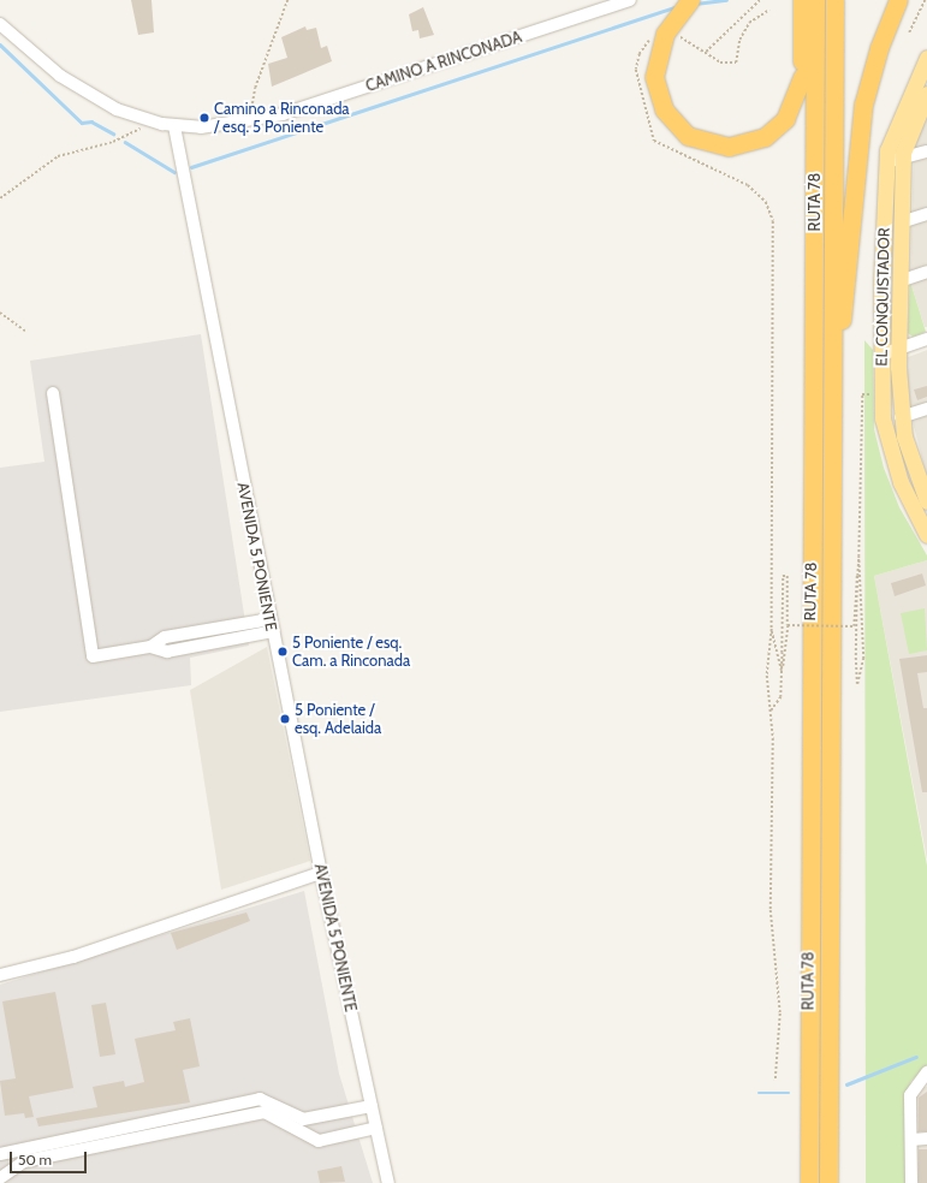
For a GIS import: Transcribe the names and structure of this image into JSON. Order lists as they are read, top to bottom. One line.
{"streets":{"highway":["RUTA 78"],"main road":["EL CONQUISTADOR"],"street":["CAMINO A RINCONADA","AVENIDA 5 PONIENTE"]},"crossings":[["CAMINO A RINCONADA","AVENIDA 5 PONIENTE"]],"places":["Camino a Rinconada / esq. 5 Poniente","5 Poniente / esq. Cam. a Rinconada","5 Poniente / esq. Adelaida"],"scale_bar":"50 m"}
